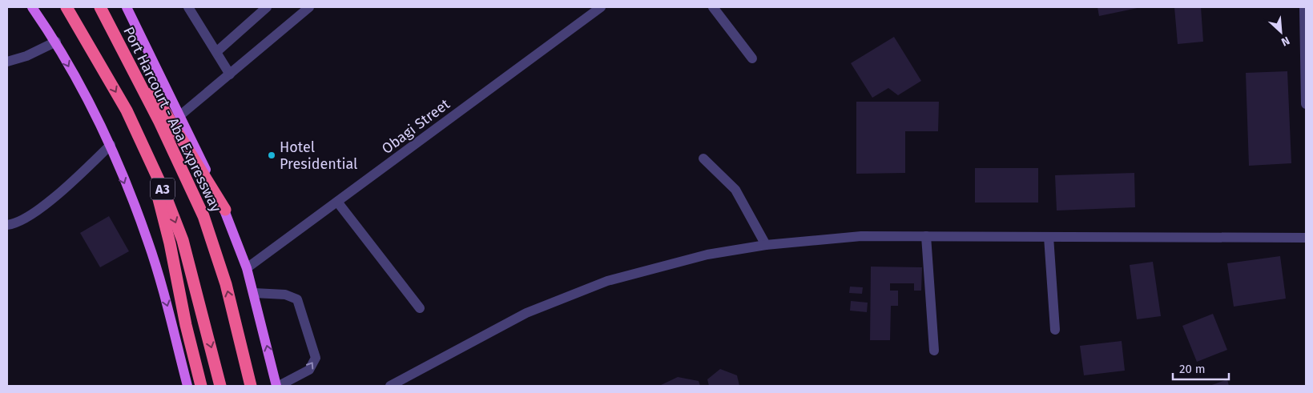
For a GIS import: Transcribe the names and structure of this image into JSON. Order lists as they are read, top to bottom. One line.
{"streets":{"highway":["Port Harcourt - Aba Expressway","A3"],"street":["Obagi Street"]},"places":["Hotel Presidential"],"scale_bar":"20 m","north":"bottom right"}
